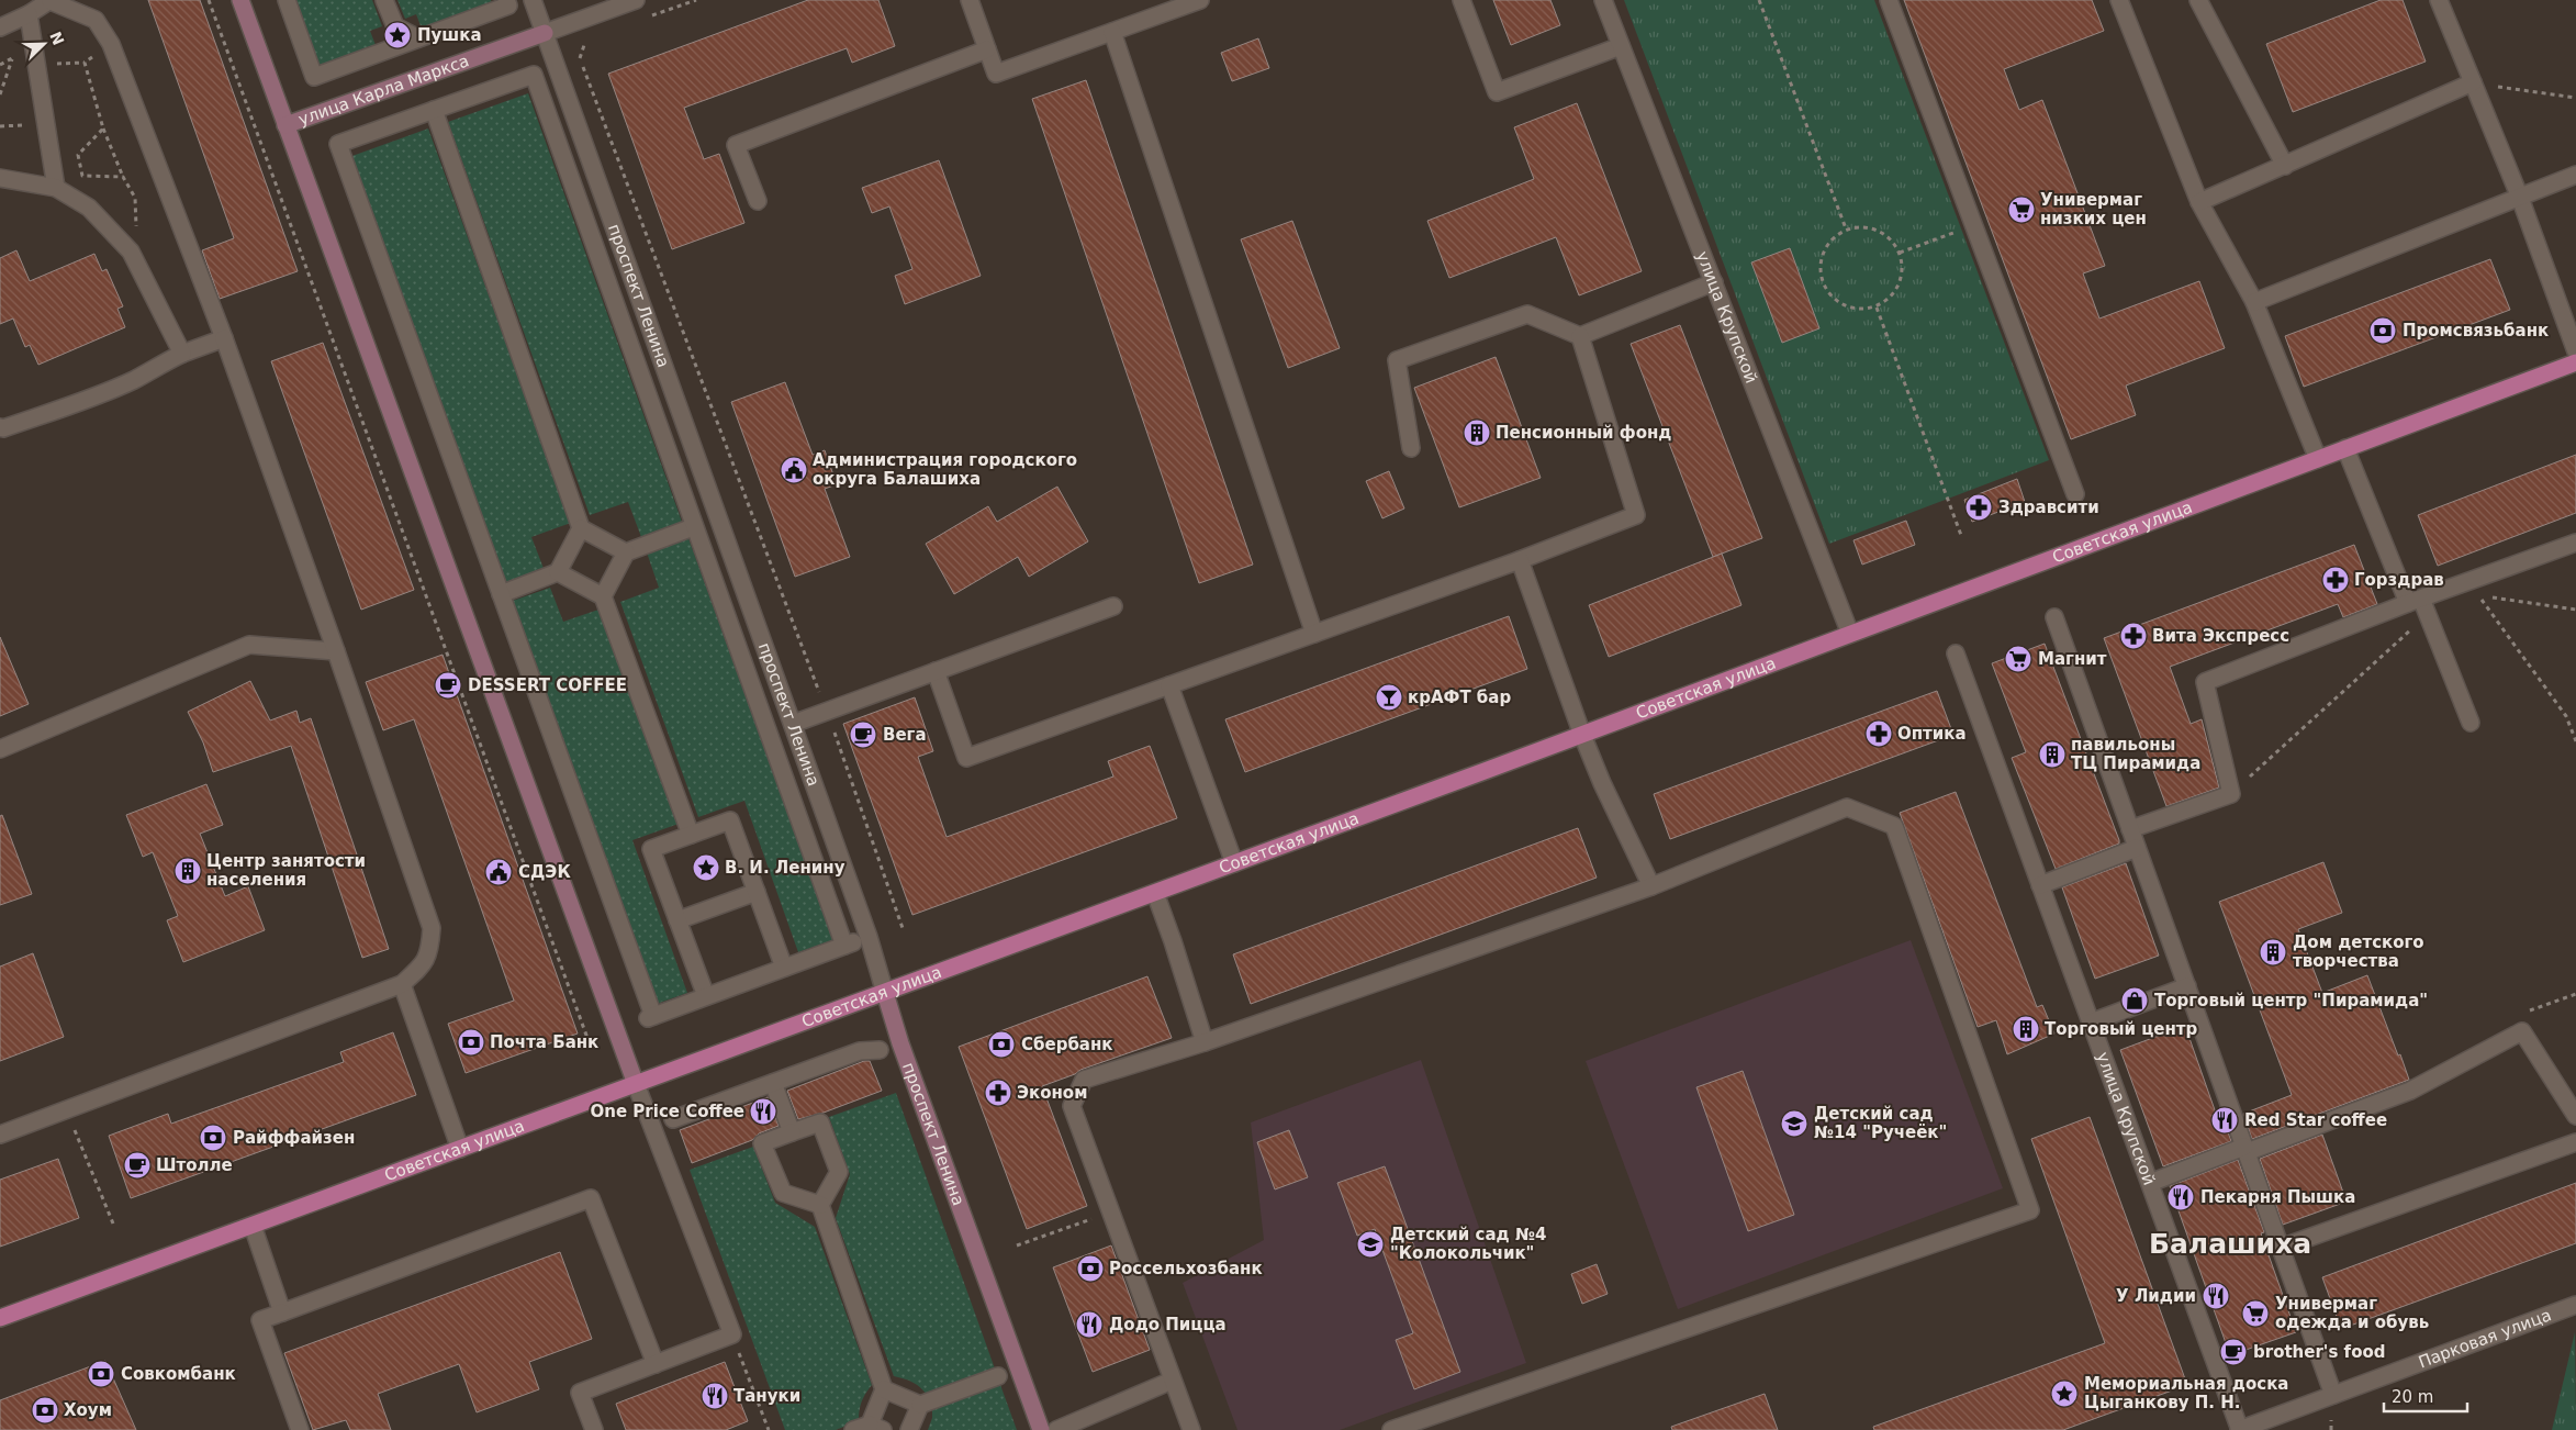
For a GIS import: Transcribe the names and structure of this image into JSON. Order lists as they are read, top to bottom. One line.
{"streets":{"main road":["Советская улица"],"street":["улица Карла Маркса","проспект Ленина","улица Крупской","Парковая улица"]},"crossings":[["улица Карла Маркса","проспект Ленина"],["проспект Ленина","Советская улица"],["улица Крупской","Советская улица"],["улица Крупской","Парковая улица"]],"districts":["Балашиха"],"places":{"place":["Пушка","В. И. Ленину","Мемориальная доска Цыганкову П. Н."],"supermarket":["Универмаг низких цен","Магнит","Универмаг одежда и обувь"],"bank":["Промсвязьбанк","Почта Банк","Сбербанк","Райффайзен","Россельхозбанк","Совкомбанк","Хоум"],"building":["Пенсионный фонд","павильоны ТЦ Пирамида","Центр занятости населения","Дом детского творчества","Торговый центр"],"public building":["Администрация городского округа Балашиха","СДЭК"],"pharmacy":["Здравсити","Горздрав","Вита Экспресс","Оптика","Эконом"],"cafe":["DESSERT COFFEE","Вега","Штолле","brother's food"],"bar":["крАФТ бар"],"shop":["Торговый центр \"Пирамида\""],"restaurant":["One Price Coffee","Red Star coffee","Пекарня Пышка","У Лидии","Додо Пицца","Тануки"],"school or university":["Детский сад №14 \"Ручеёк\"","Детский сад №4 \"Колокольчик\""]},"scale_bar":"20 m","north":"top right"}
